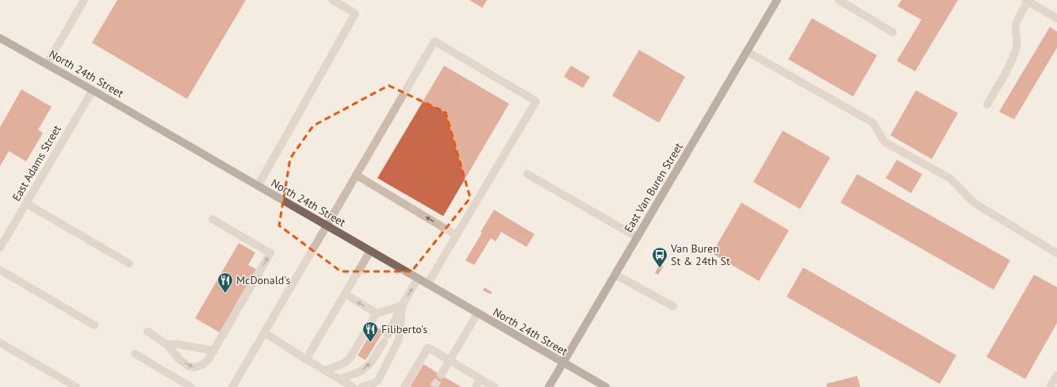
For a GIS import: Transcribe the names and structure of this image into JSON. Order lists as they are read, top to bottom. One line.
{"streets":{"main road":["North 24th Street","East Van Buren Street"],"street":["East Adams Street"]},"crossings":[["North 24th Street","East Adams Street"],["North 24th Street","East Van Buren Street"]],"places":{"bus stop":["Van Buren St & 24th St"],"restaurant":["McDonald's","Filiberto's"]}}
